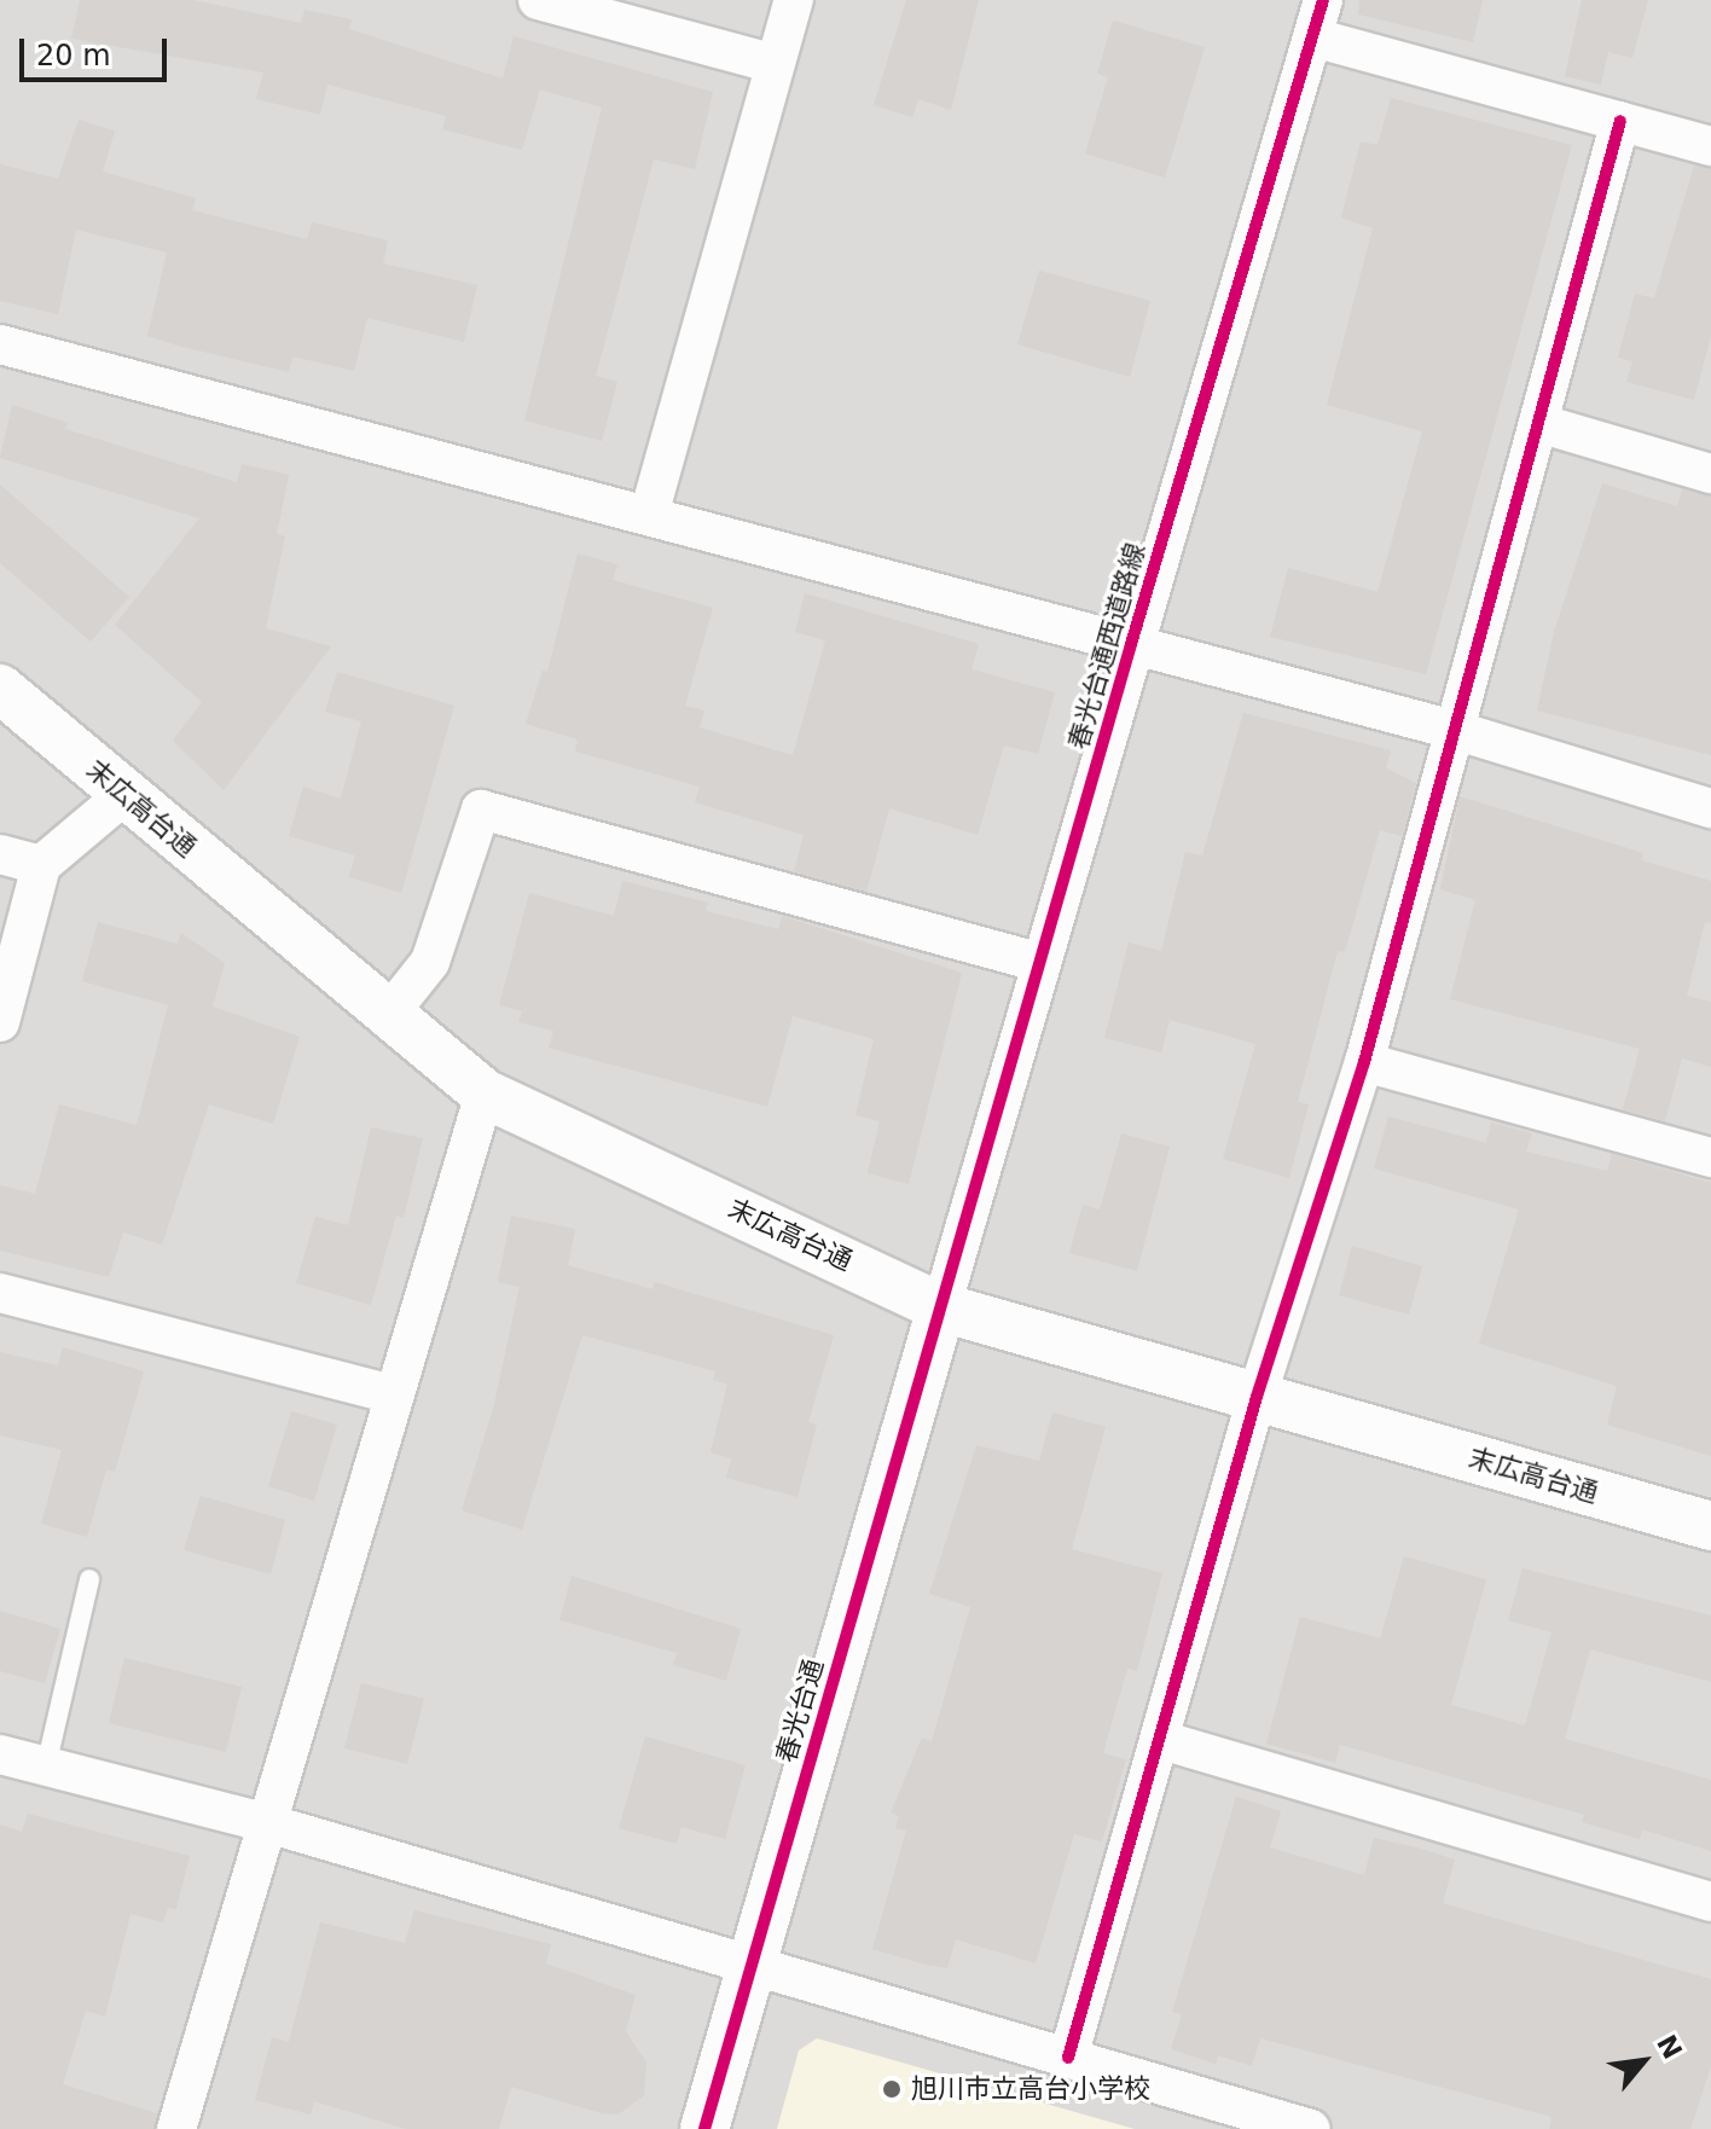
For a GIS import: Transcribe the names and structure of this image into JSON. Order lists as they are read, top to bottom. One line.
{"streets":{"street":["春光台通西道路線","末広高台通","春光台通"]},"crossings":[["春光台通西道路線","末広高台通"],["春光台通西道路線","春光台通"],["末広高台通","春光台通"]],"places":["旭川市立高台小学校"],"scale_bar":"20 m","north":"top right"}
